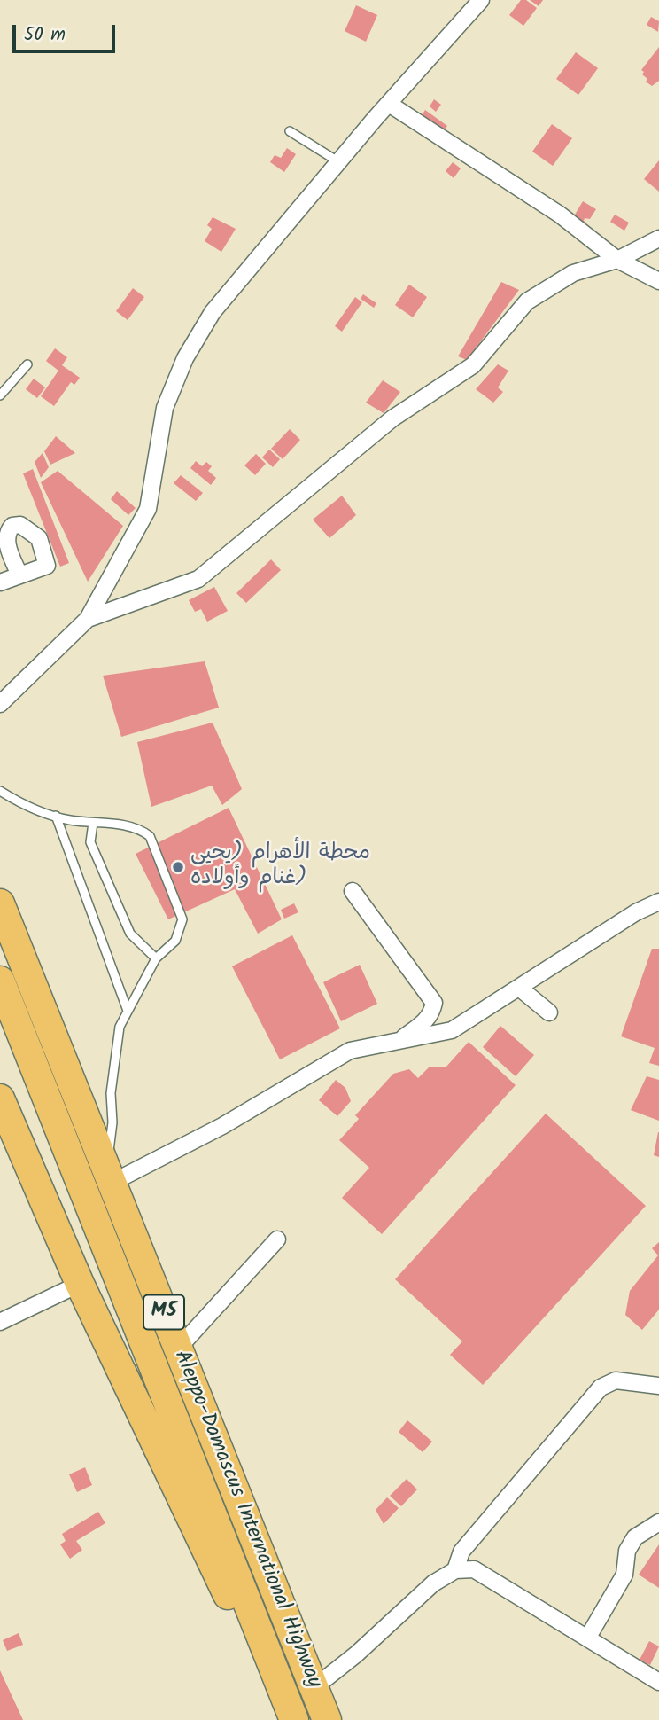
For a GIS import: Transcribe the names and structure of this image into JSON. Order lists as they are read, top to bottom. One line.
{"streets":{"highway":["M5","Aleppo-Damascus International Highway"]},"places":["محطة الأهرام (يحيى غنام وأولاده)"],"scale_bar":"50 m"}
